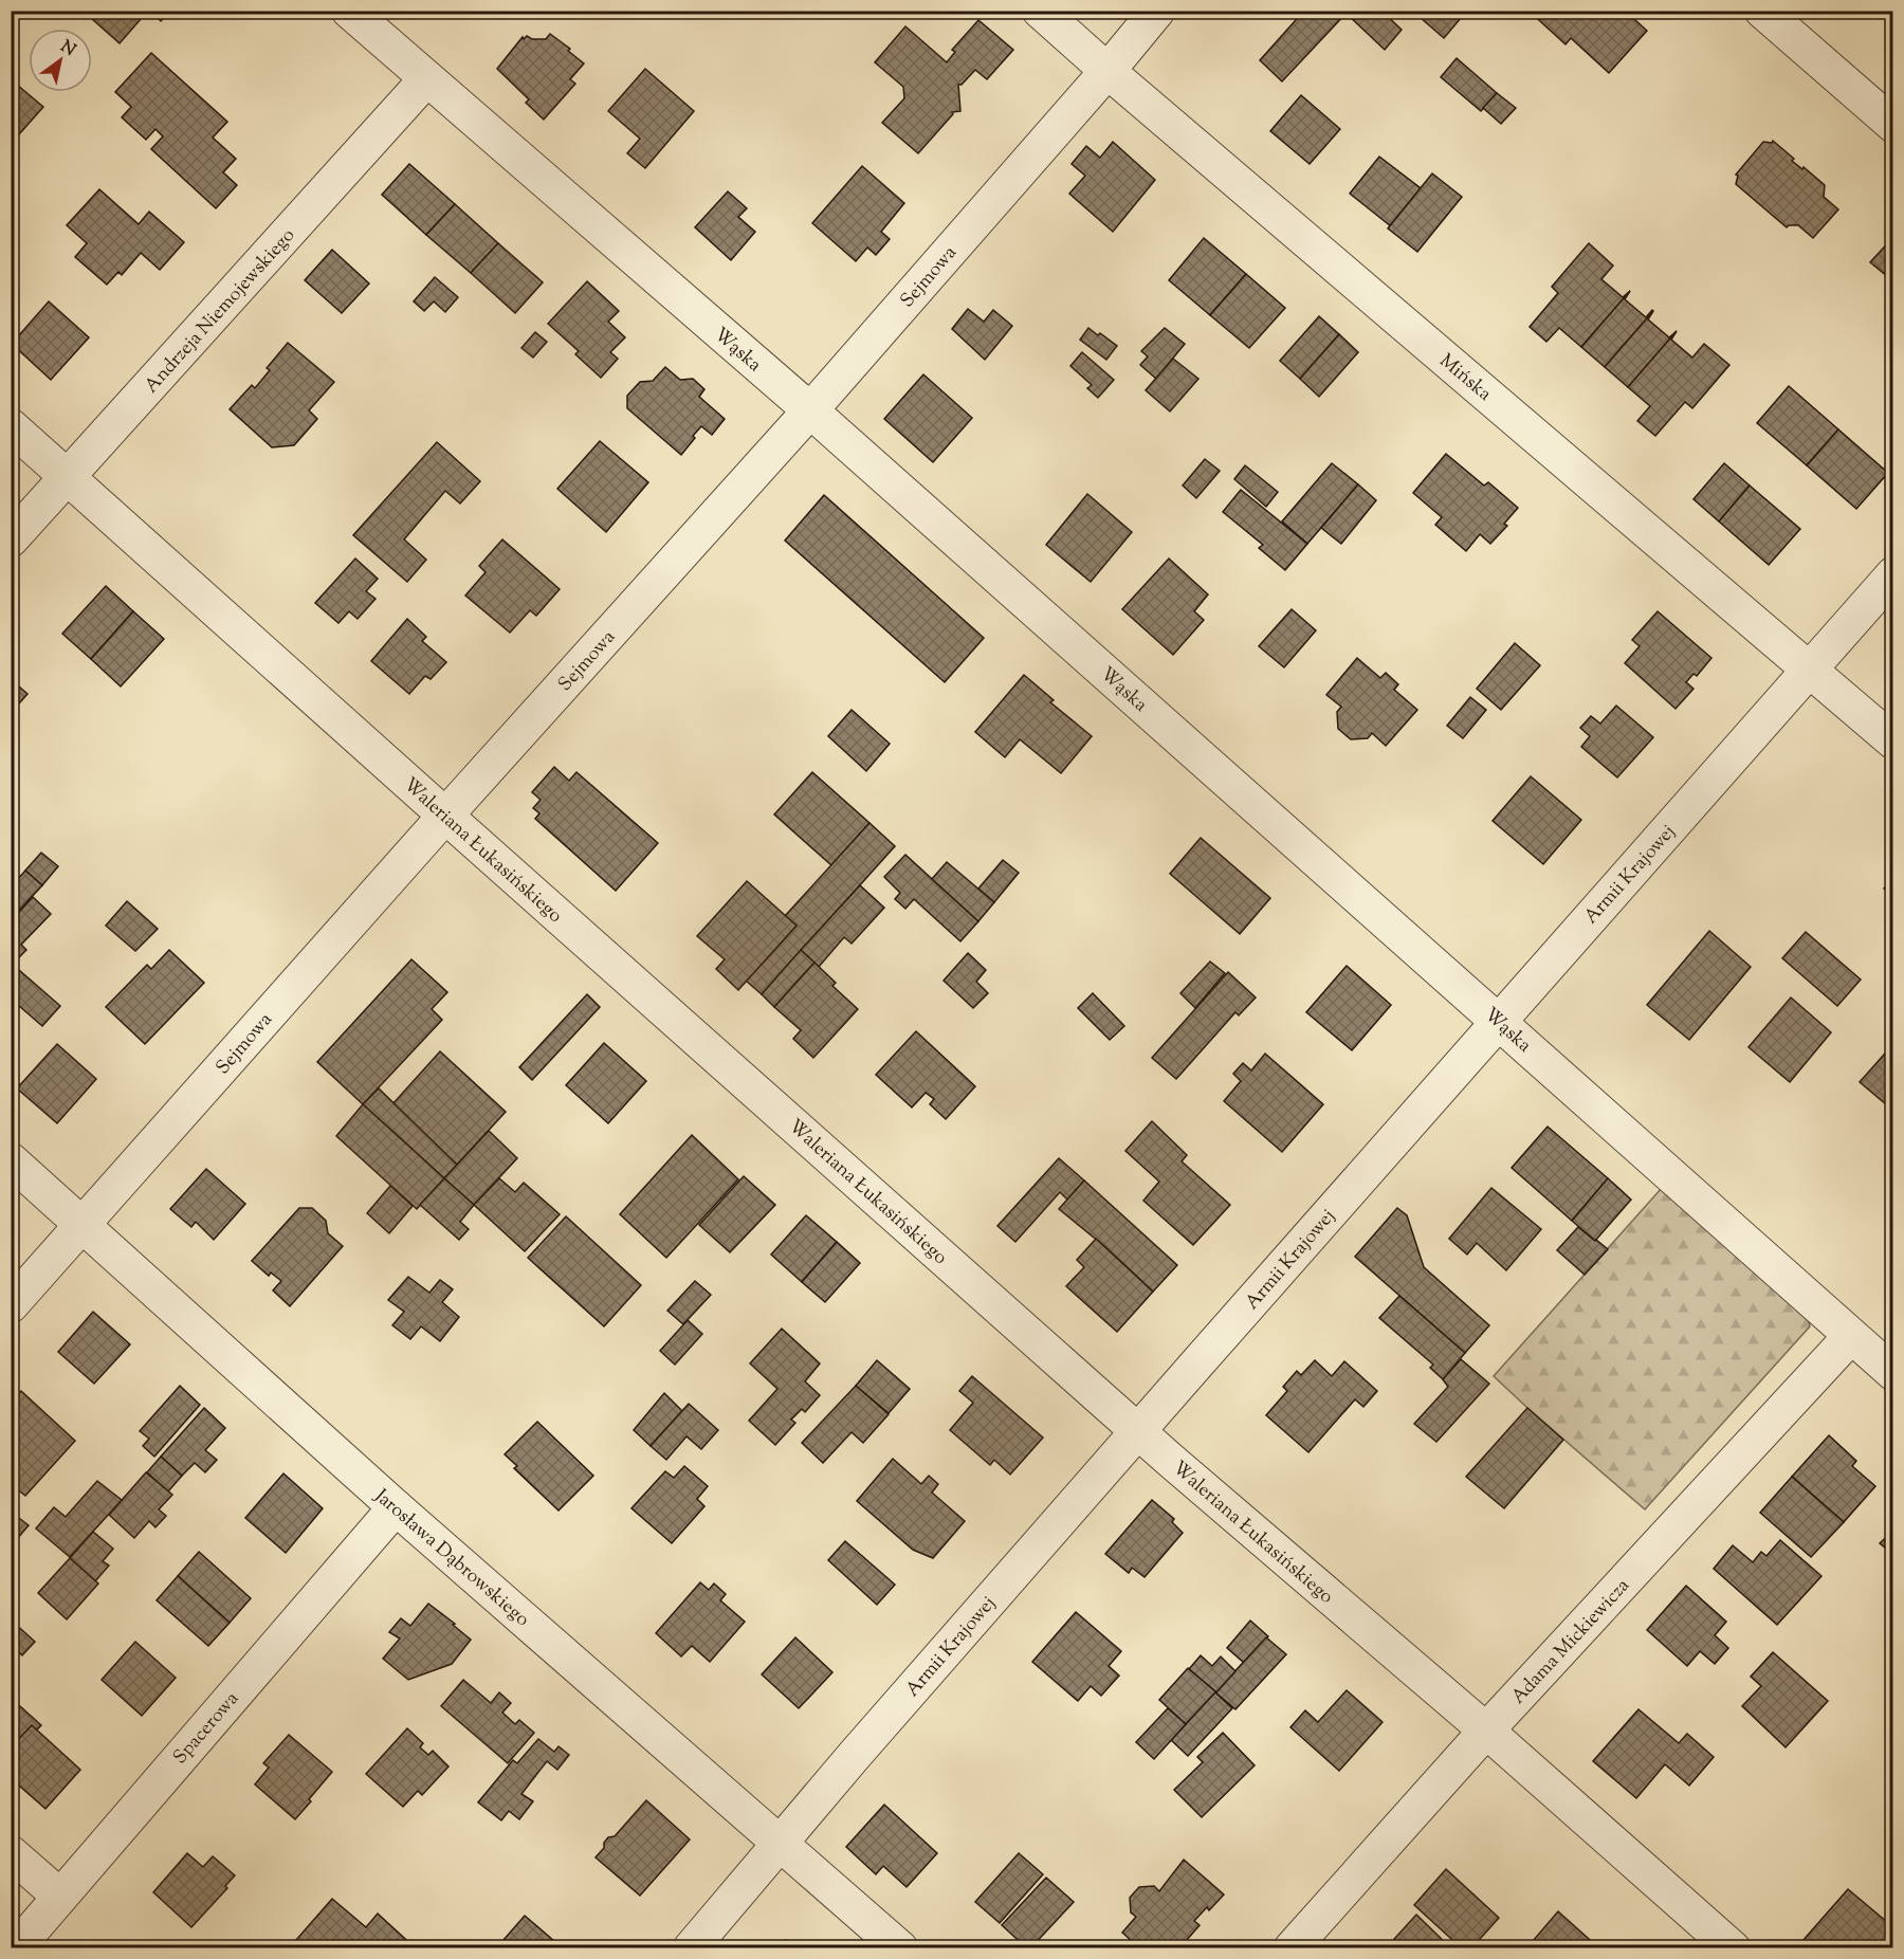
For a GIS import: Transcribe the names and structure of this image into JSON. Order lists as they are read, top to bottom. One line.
{"streets":{"street":["Sejmowa","Andrzeja Niemojewskiego","Wąska","Mińska","Waleriana Łukasińskiego","Armii Krajowej","Jarosława Dąbrowskiego","Adama Mickiewicza","Spacerowa"]},"crossings":[["Sejmowa","Wąska"],["Sejmowa","Mińska"],["Sejmowa","Waleriana Łukasińskiego"],["Sejmowa","Jarosława Dąbrowskiego"],["Andrzeja Niemojewskiego","Wąska"],["Andrzeja Niemojewskiego","Waleriana Łukasińskiego"],["Wąska","Armii Krajowej"],["Wąska","Adama Mickiewicza"],["Mińska","Armii Krajowej"],["Waleriana Łukasińskiego","Armii Krajowej"],["Waleriana Łukasińskiego","Adama Mickiewicza"],["Armii Krajowej","Jarosława Dąbrowskiego"],["Jarosława Dąbrowskiego","Spacerowa"]],"north":"top right"}
